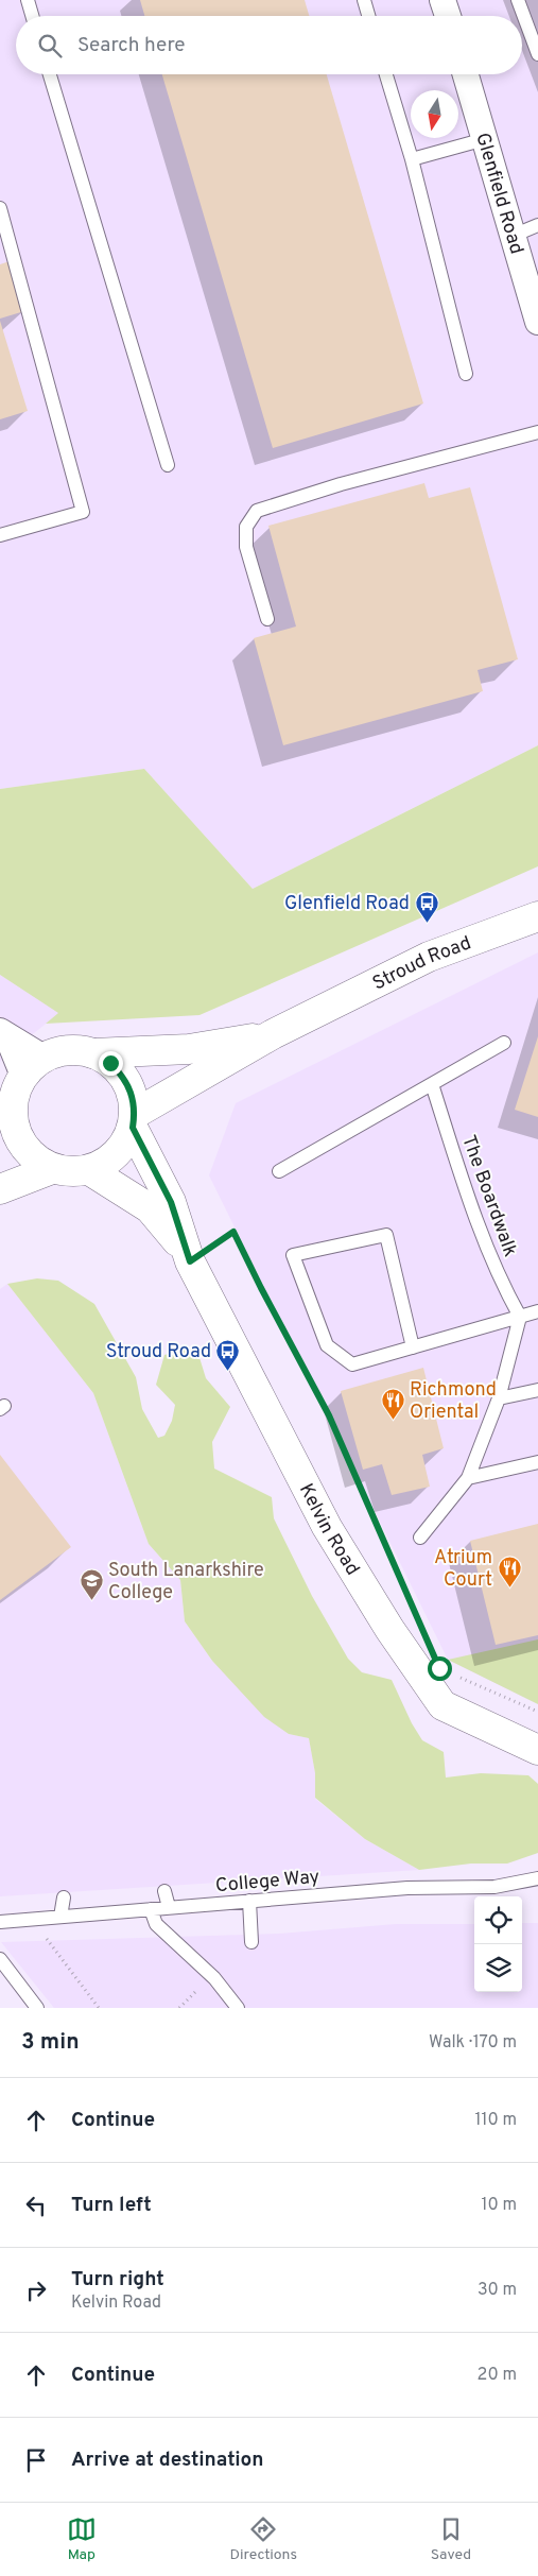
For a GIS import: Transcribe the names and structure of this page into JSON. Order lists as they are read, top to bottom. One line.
{"streets":{"street":["Glenfield Road","Stroud Road","Kelvin Road"],"lane":["The Boardwalk","College Way"]},"crossings":[["Stroud Road","Kelvin Road"]],"places":{"bus stop":["Glenfield Road","Stroud Road"],"restaurant":["Richmond Oriental","Atrium Court"],"school or university":["South Lanarkshire College"]},"north":"bottom","page":{"search":"Search here","heading":["3 min","Walk · 170 m"],"list":[["Continue","110 m"],["Turn left","10 m"],["Turn right","Kelvin Road","30 m"],["Continue","20 m"],"Arrive at destination"],"nav":["Map","Directions","Saved"]}}
